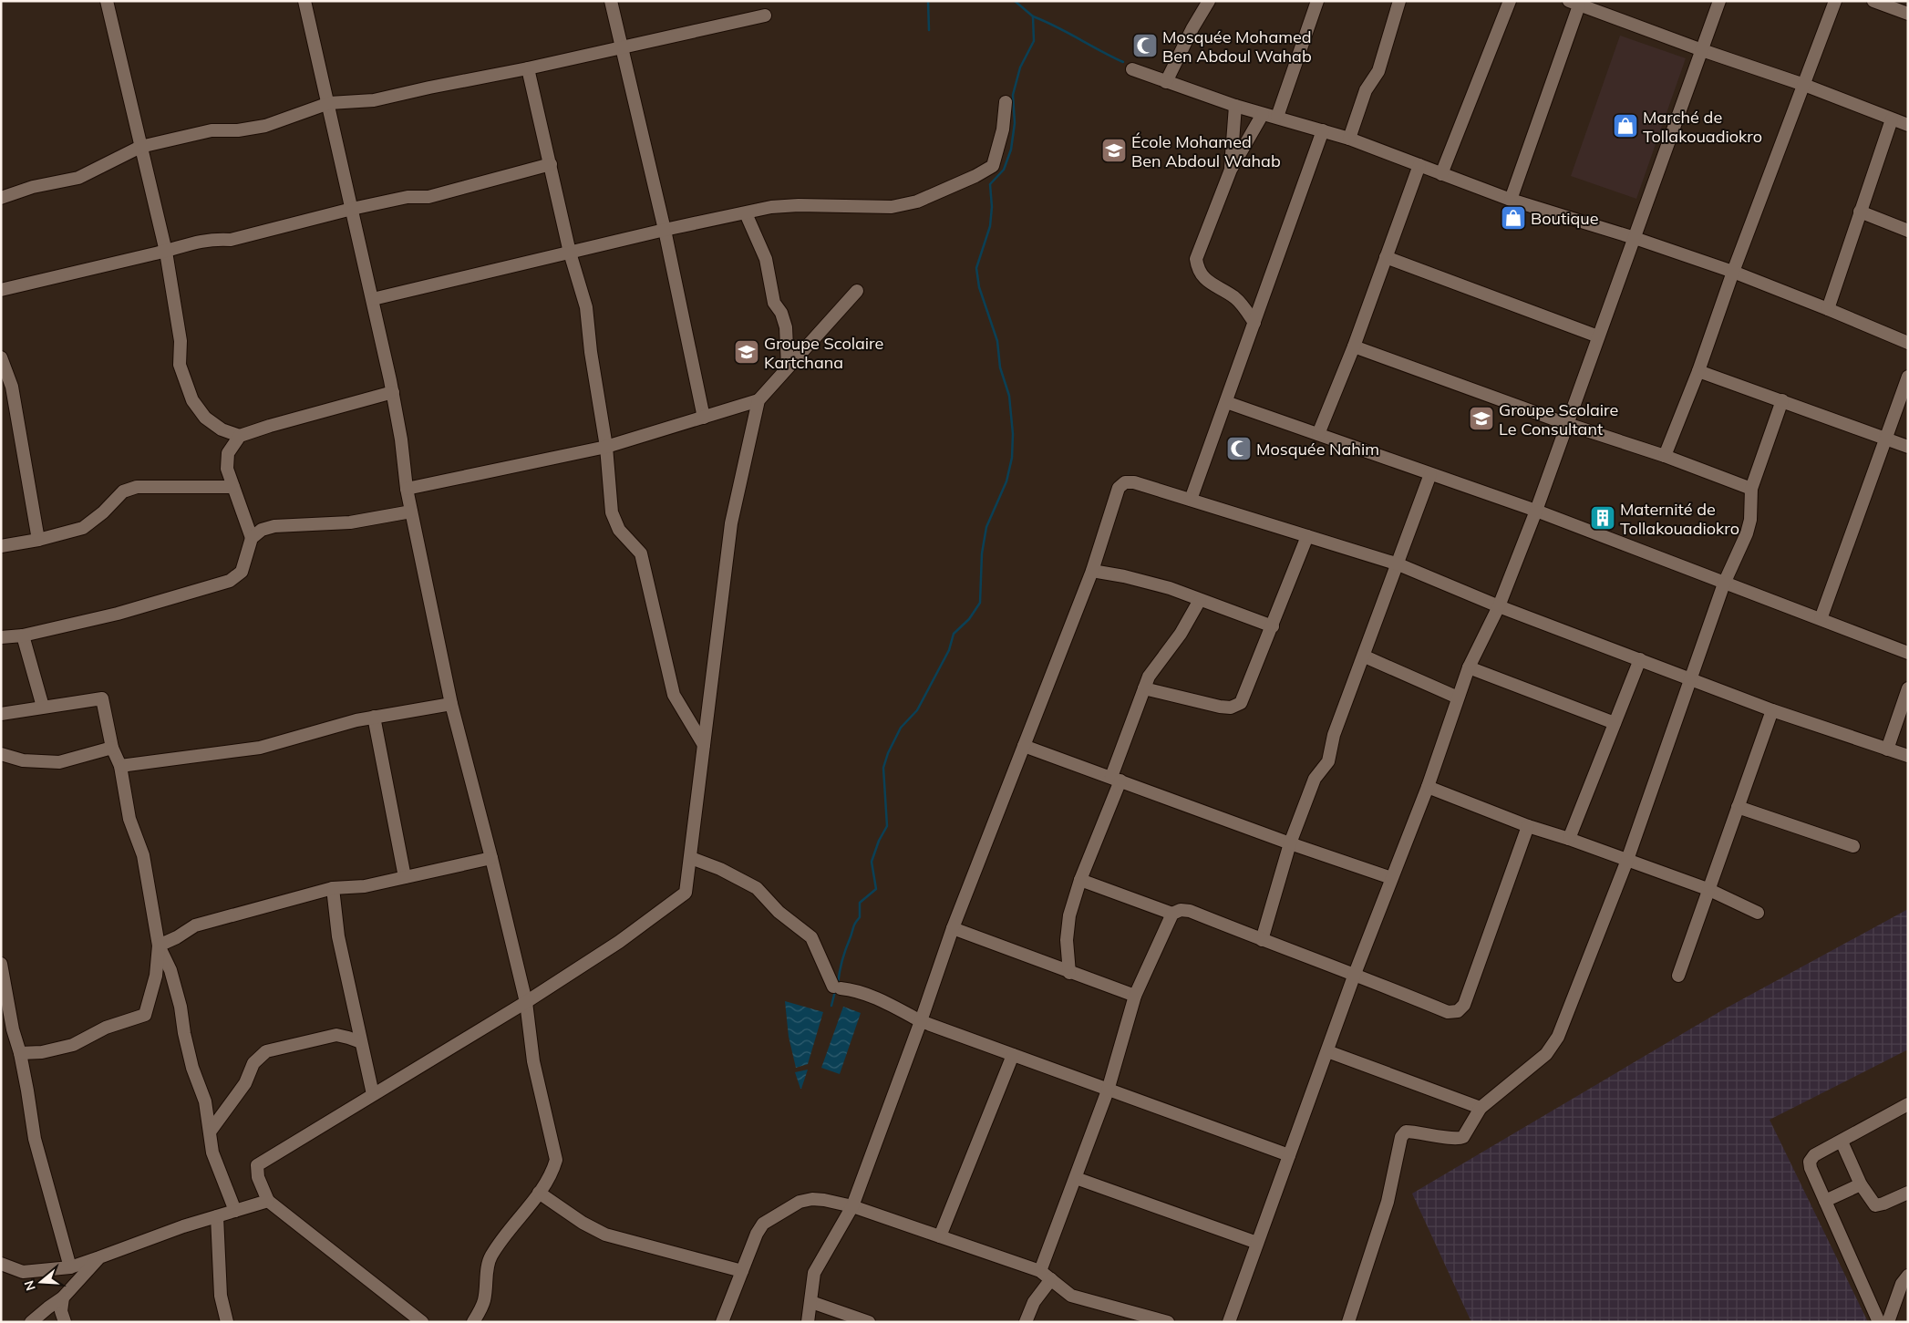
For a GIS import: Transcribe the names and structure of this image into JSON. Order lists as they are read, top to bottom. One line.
{"places":{"mosque":["Mosquée Mohamed Ben Abdoul Wahab","Mosquée Nahim"],"shop":["Marché de Tollakouadiokro","Boutique"],"school or university":["École Mohamed Ben Abdoul Wahab","Groupe Scolaire Kartchana","Groupe Scolaire Le Consultant"],"building":["Maternité de Tollakouadiokro"]},"north":"left"}
